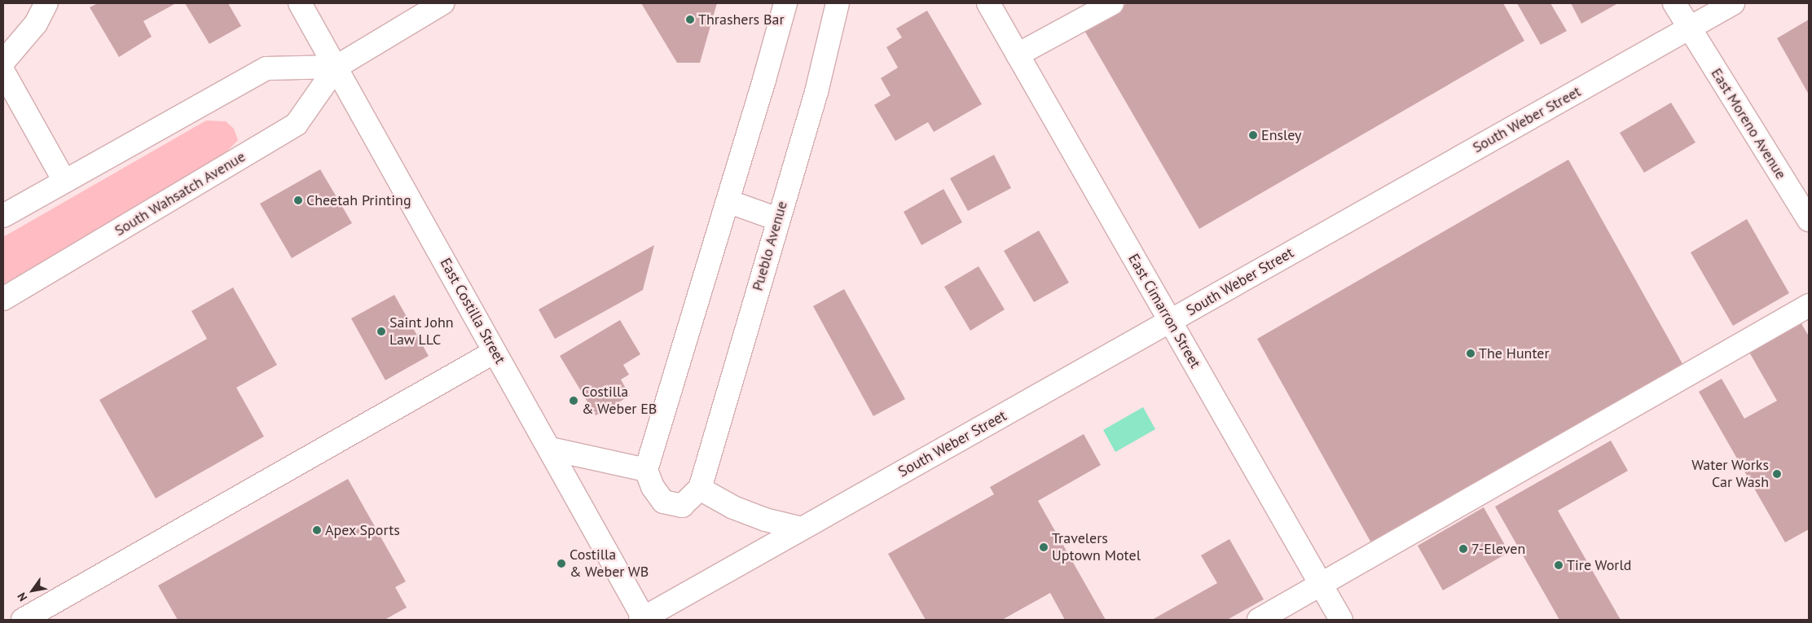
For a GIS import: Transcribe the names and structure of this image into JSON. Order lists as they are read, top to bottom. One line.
{"streets":{"street":["South Weber Street","East Moreno Avenue","South Wahsatch Avenue","Pueblo Avenue","East Costilla Street","East Cimarron Street"]},"crossings":[["South Weber Street","East Moreno Avenue"],["South Weber Street","East Costilla Street"],["South Weber Street","East Cimarron Street"],["South Wahsatch Avenue","East Costilla Street"]],"places":["Thrashers Bar","Ensley","Cheetah Printing","Saint John Law LLC","The Hunter","Costilla & Weber EB","Water Works Car Wash","Apex Sports","Travelers Uptown Motel","7-Eleven","Costilla & Weber WB","Tire World"],"north":"bottom left"}
